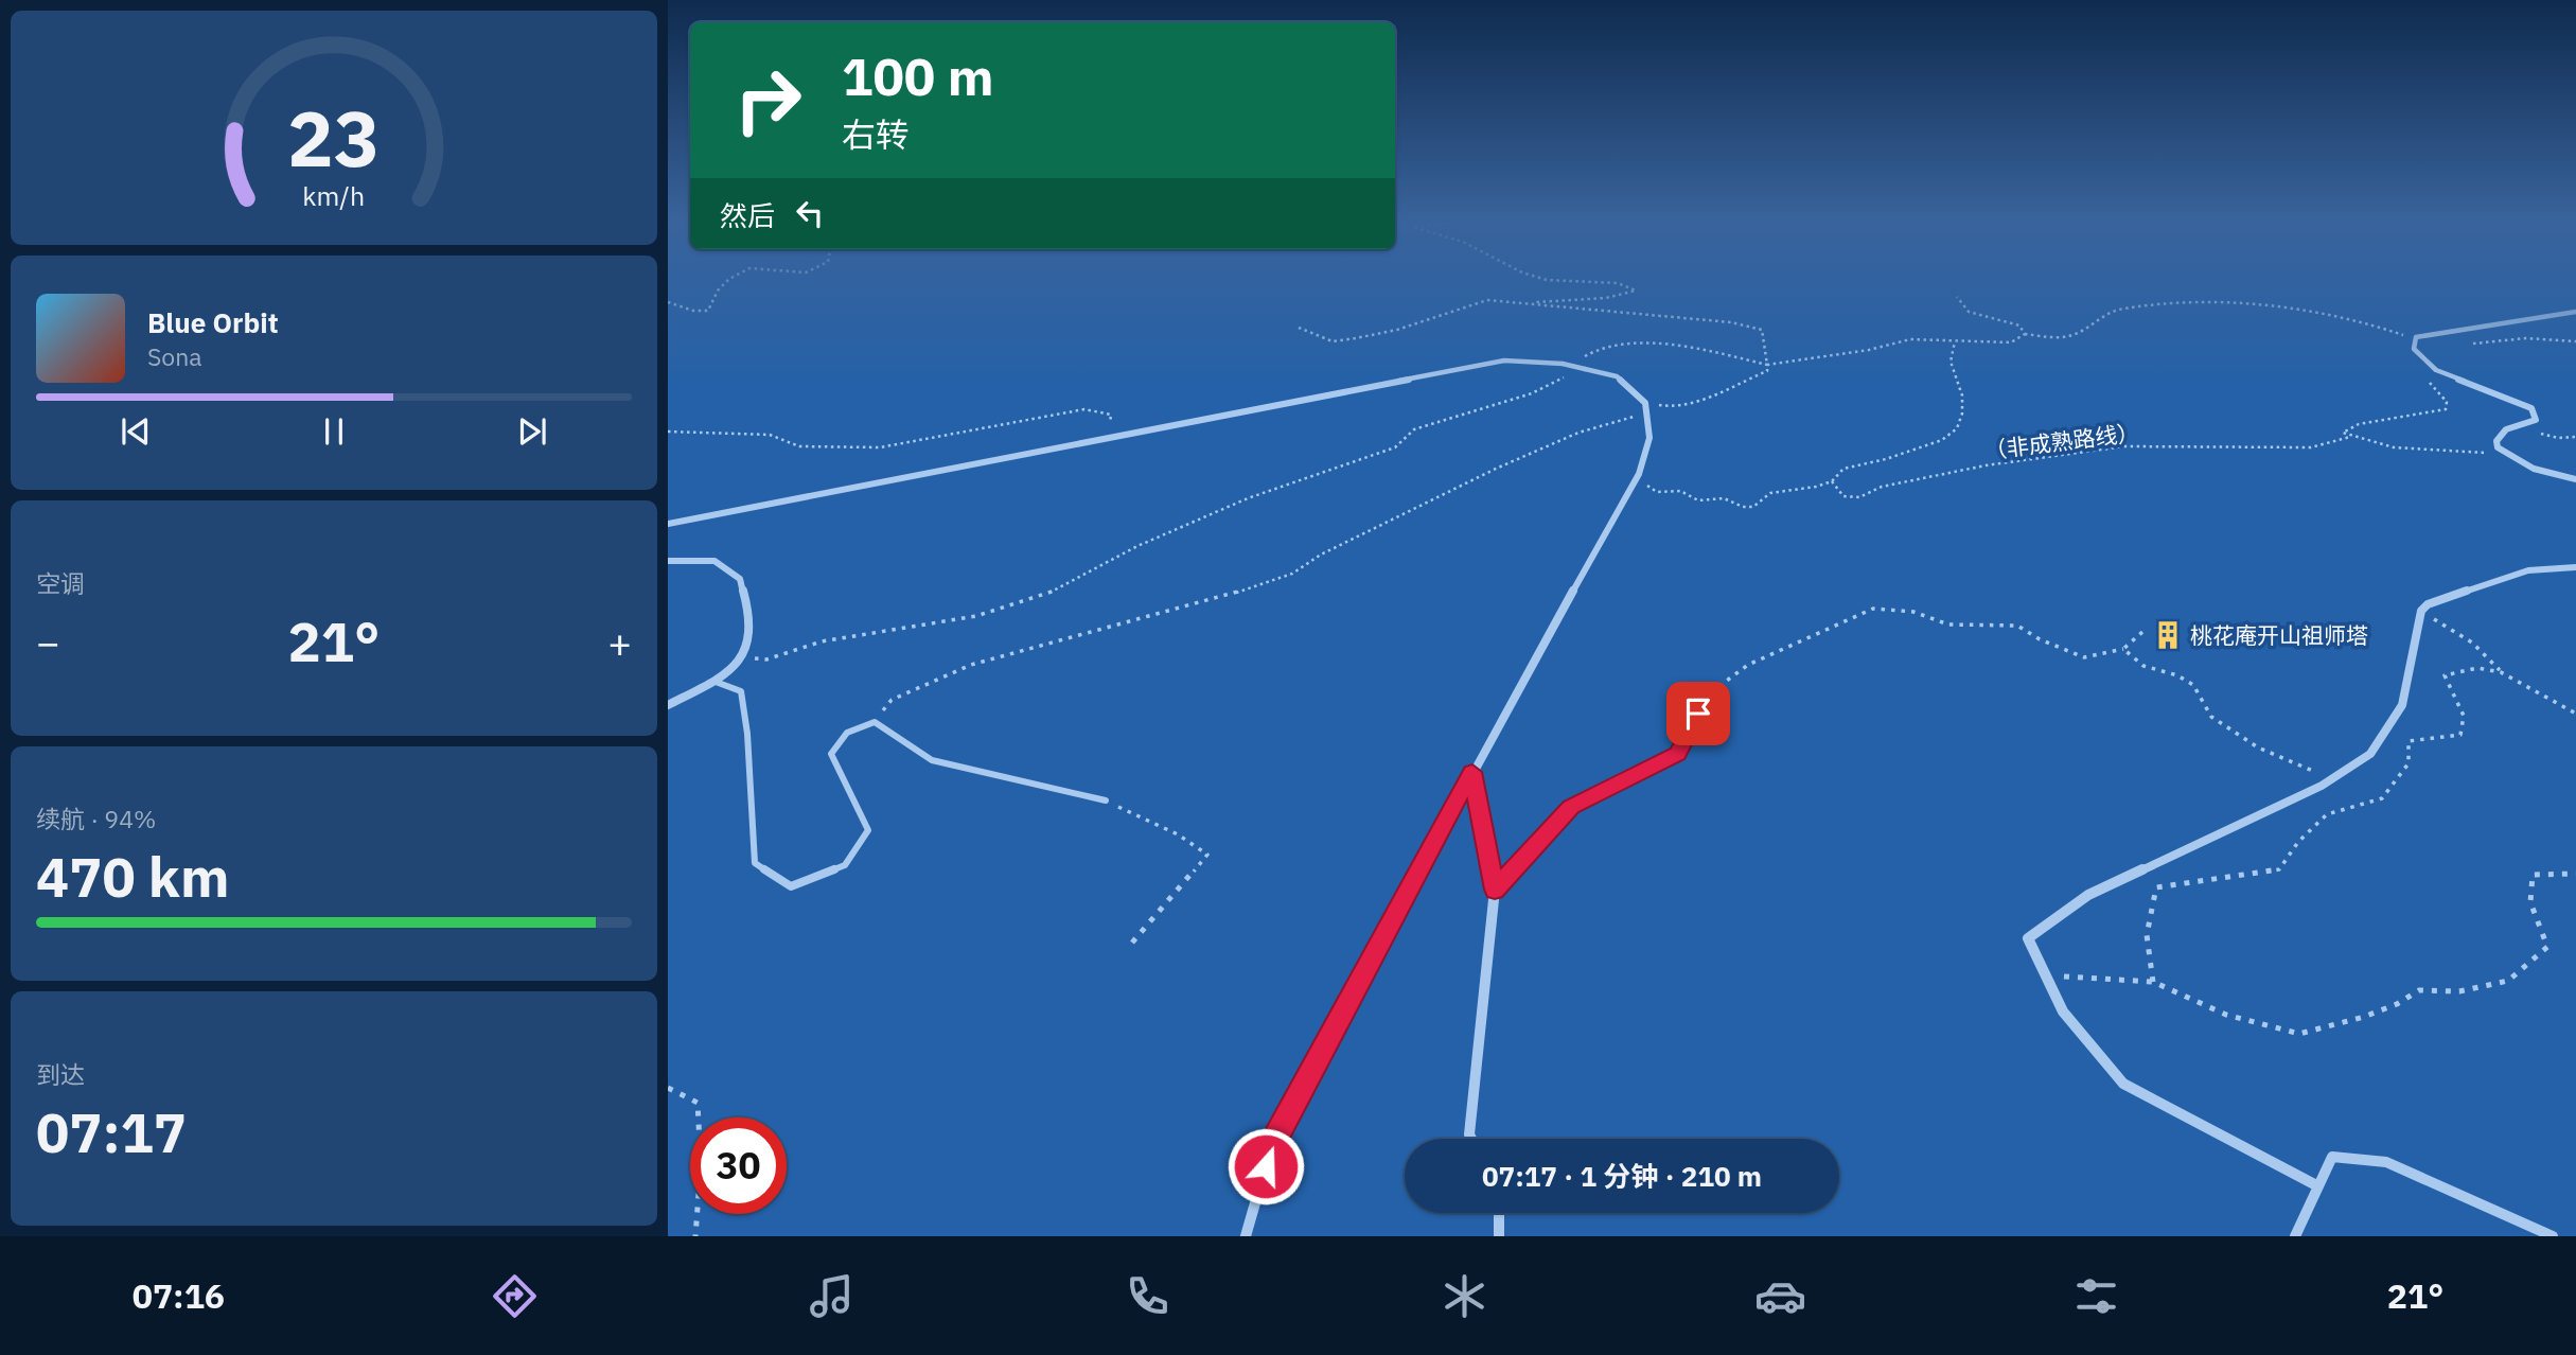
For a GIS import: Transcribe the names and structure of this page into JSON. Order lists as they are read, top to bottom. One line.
{"streets":{"path":["（非成熟路线）"]},"places":{"building":["桃花庵开山祖师塔"]},"page":{"turn":["100 m","右转"],"then":"然后","song":["Blue Orbit","Sona"],"tile":["空调",["续航 · 94%","470 km"],["到达","07:17"]],"heat":["−","21°","+"],"limit":"30","trip":"07:17 · 1 分钟 · 210 m","tabs":["07:16","21°"],"gauge":["23","km/h"]}}
